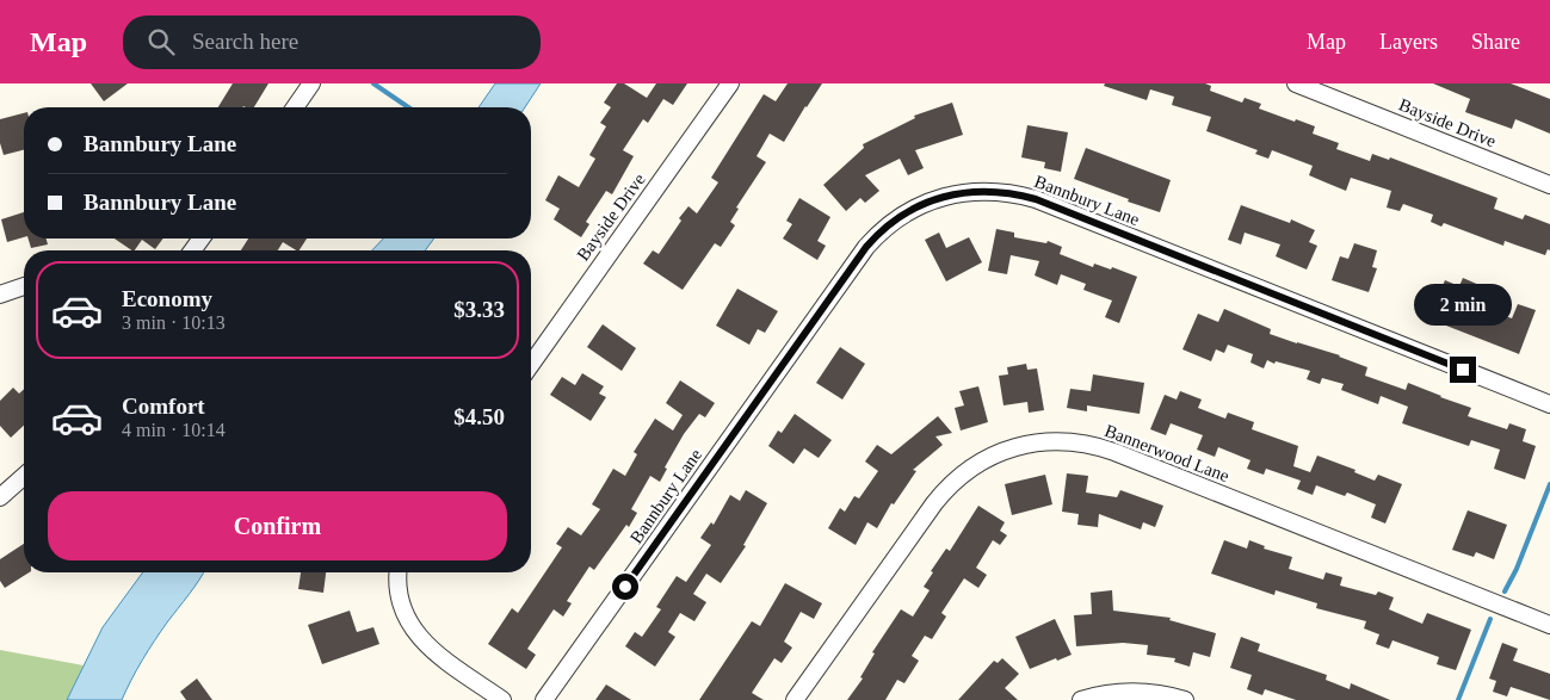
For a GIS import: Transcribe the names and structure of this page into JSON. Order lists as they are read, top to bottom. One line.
{"streets":{"street":["Bayside Drive","Bannbury Lane","Bannerwood Lane"]},"page":{"header":"Map","search":"Search here","nav":["Map","Layers","Share"],"banner":["Bannbury Lane","Bannbury Lane"],"list":[{"name":"Economy","note":"3 min · 10:13","value":"$3.33"},{"name":"Comfort","note":"4 min · 10:14","value":"$4.50"}],"bubble":"2 min","buttons":"Confirm"}}
